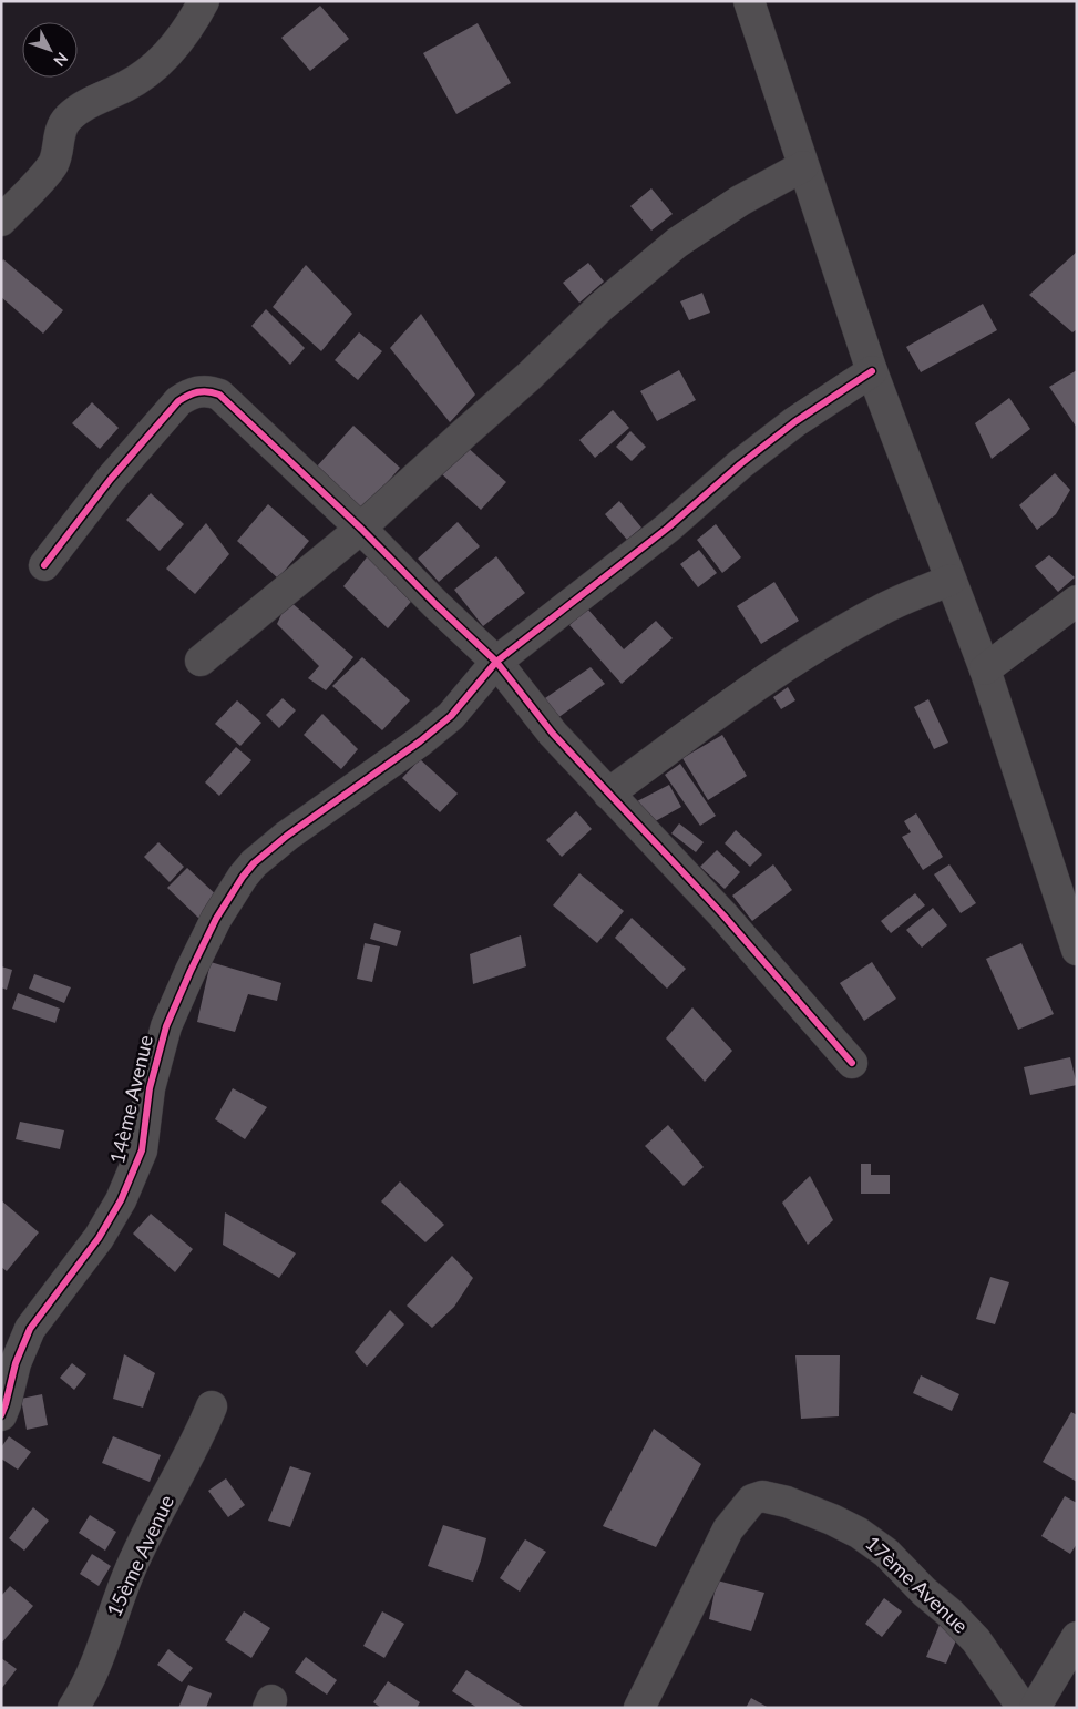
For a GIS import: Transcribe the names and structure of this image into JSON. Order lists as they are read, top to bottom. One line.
{"streets":{"street":["14ème Avenue","15ème Avenue","17ème Avenue"]},"north":"bottom right"}
